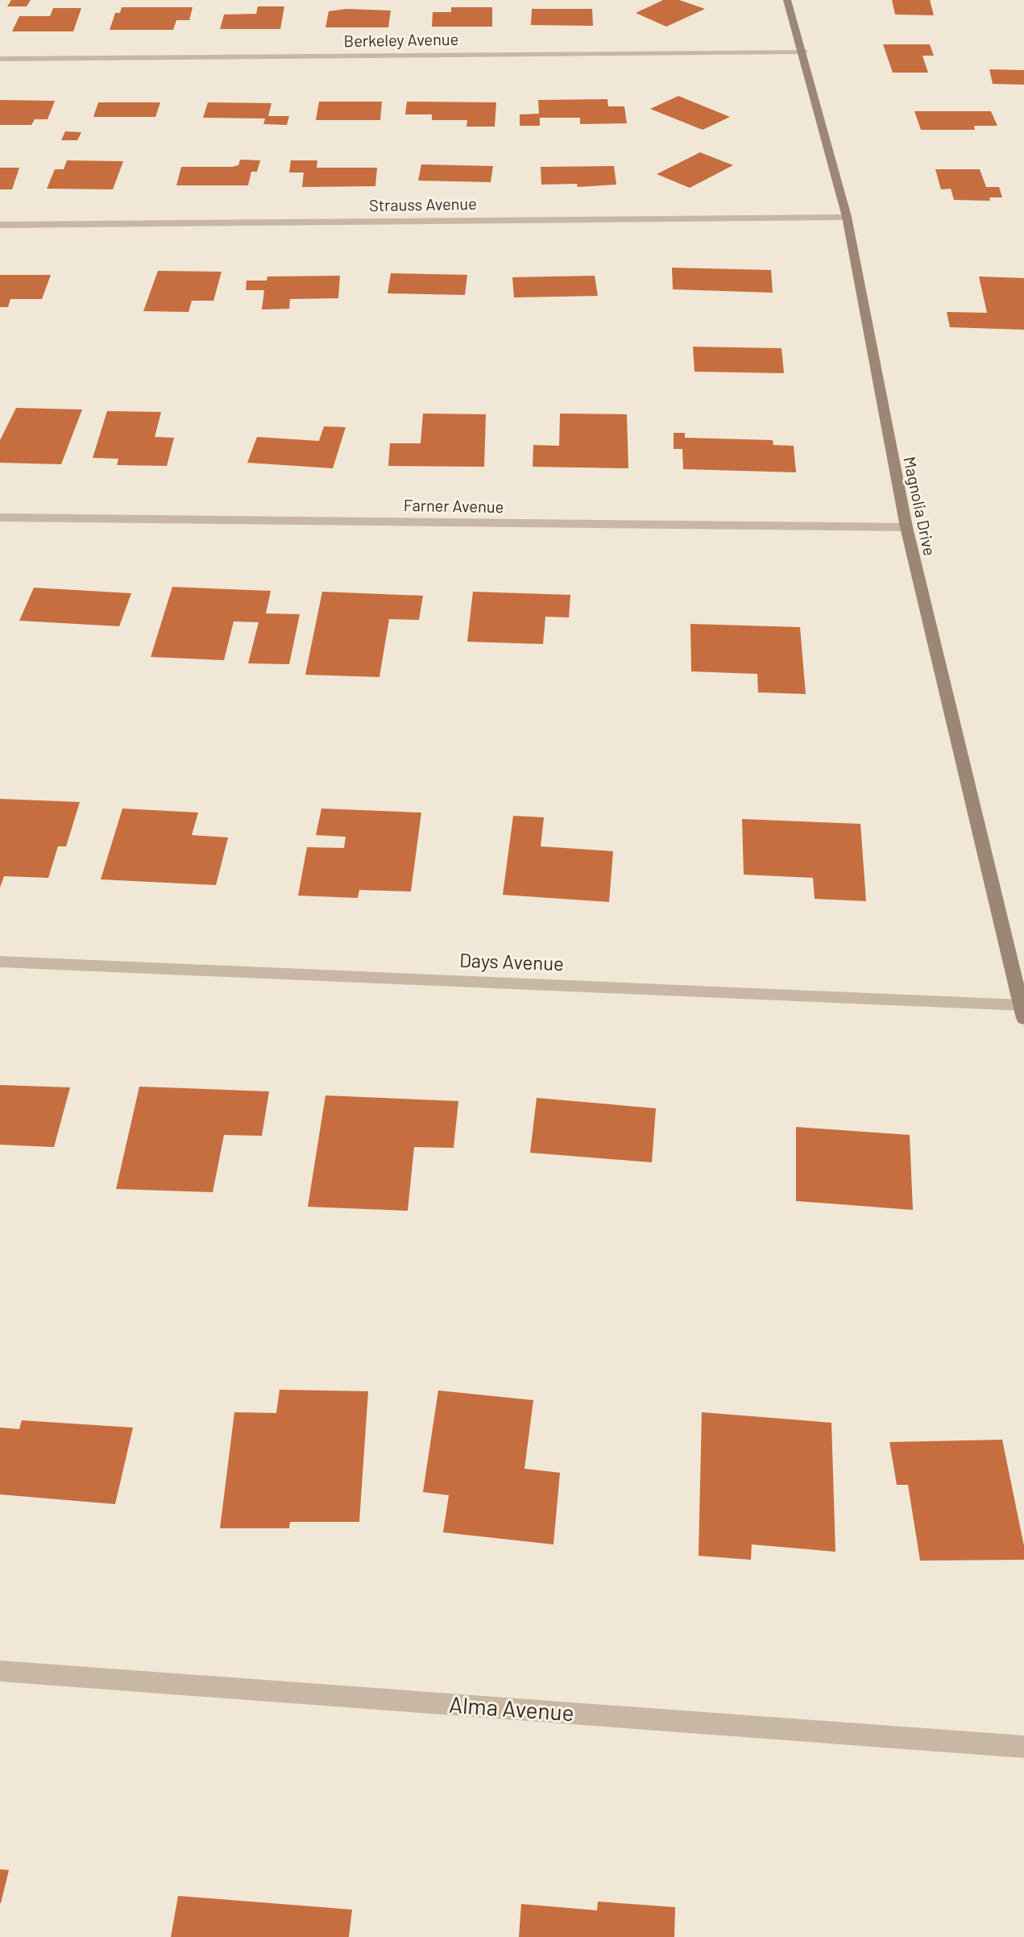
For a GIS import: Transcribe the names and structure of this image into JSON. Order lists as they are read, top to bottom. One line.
{"streets":{"street":["Berkeley Avenue","Strauss Avenue","Farner Avenue","Magnolia Drive","Days Avenue","Alma Avenue"]},"crossings":[["Berkeley Avenue","Magnolia Drive"],["Strauss Avenue","Magnolia Drive"],["Farner Avenue","Magnolia Drive"],["Magnolia Drive","Days Avenue"]]}
